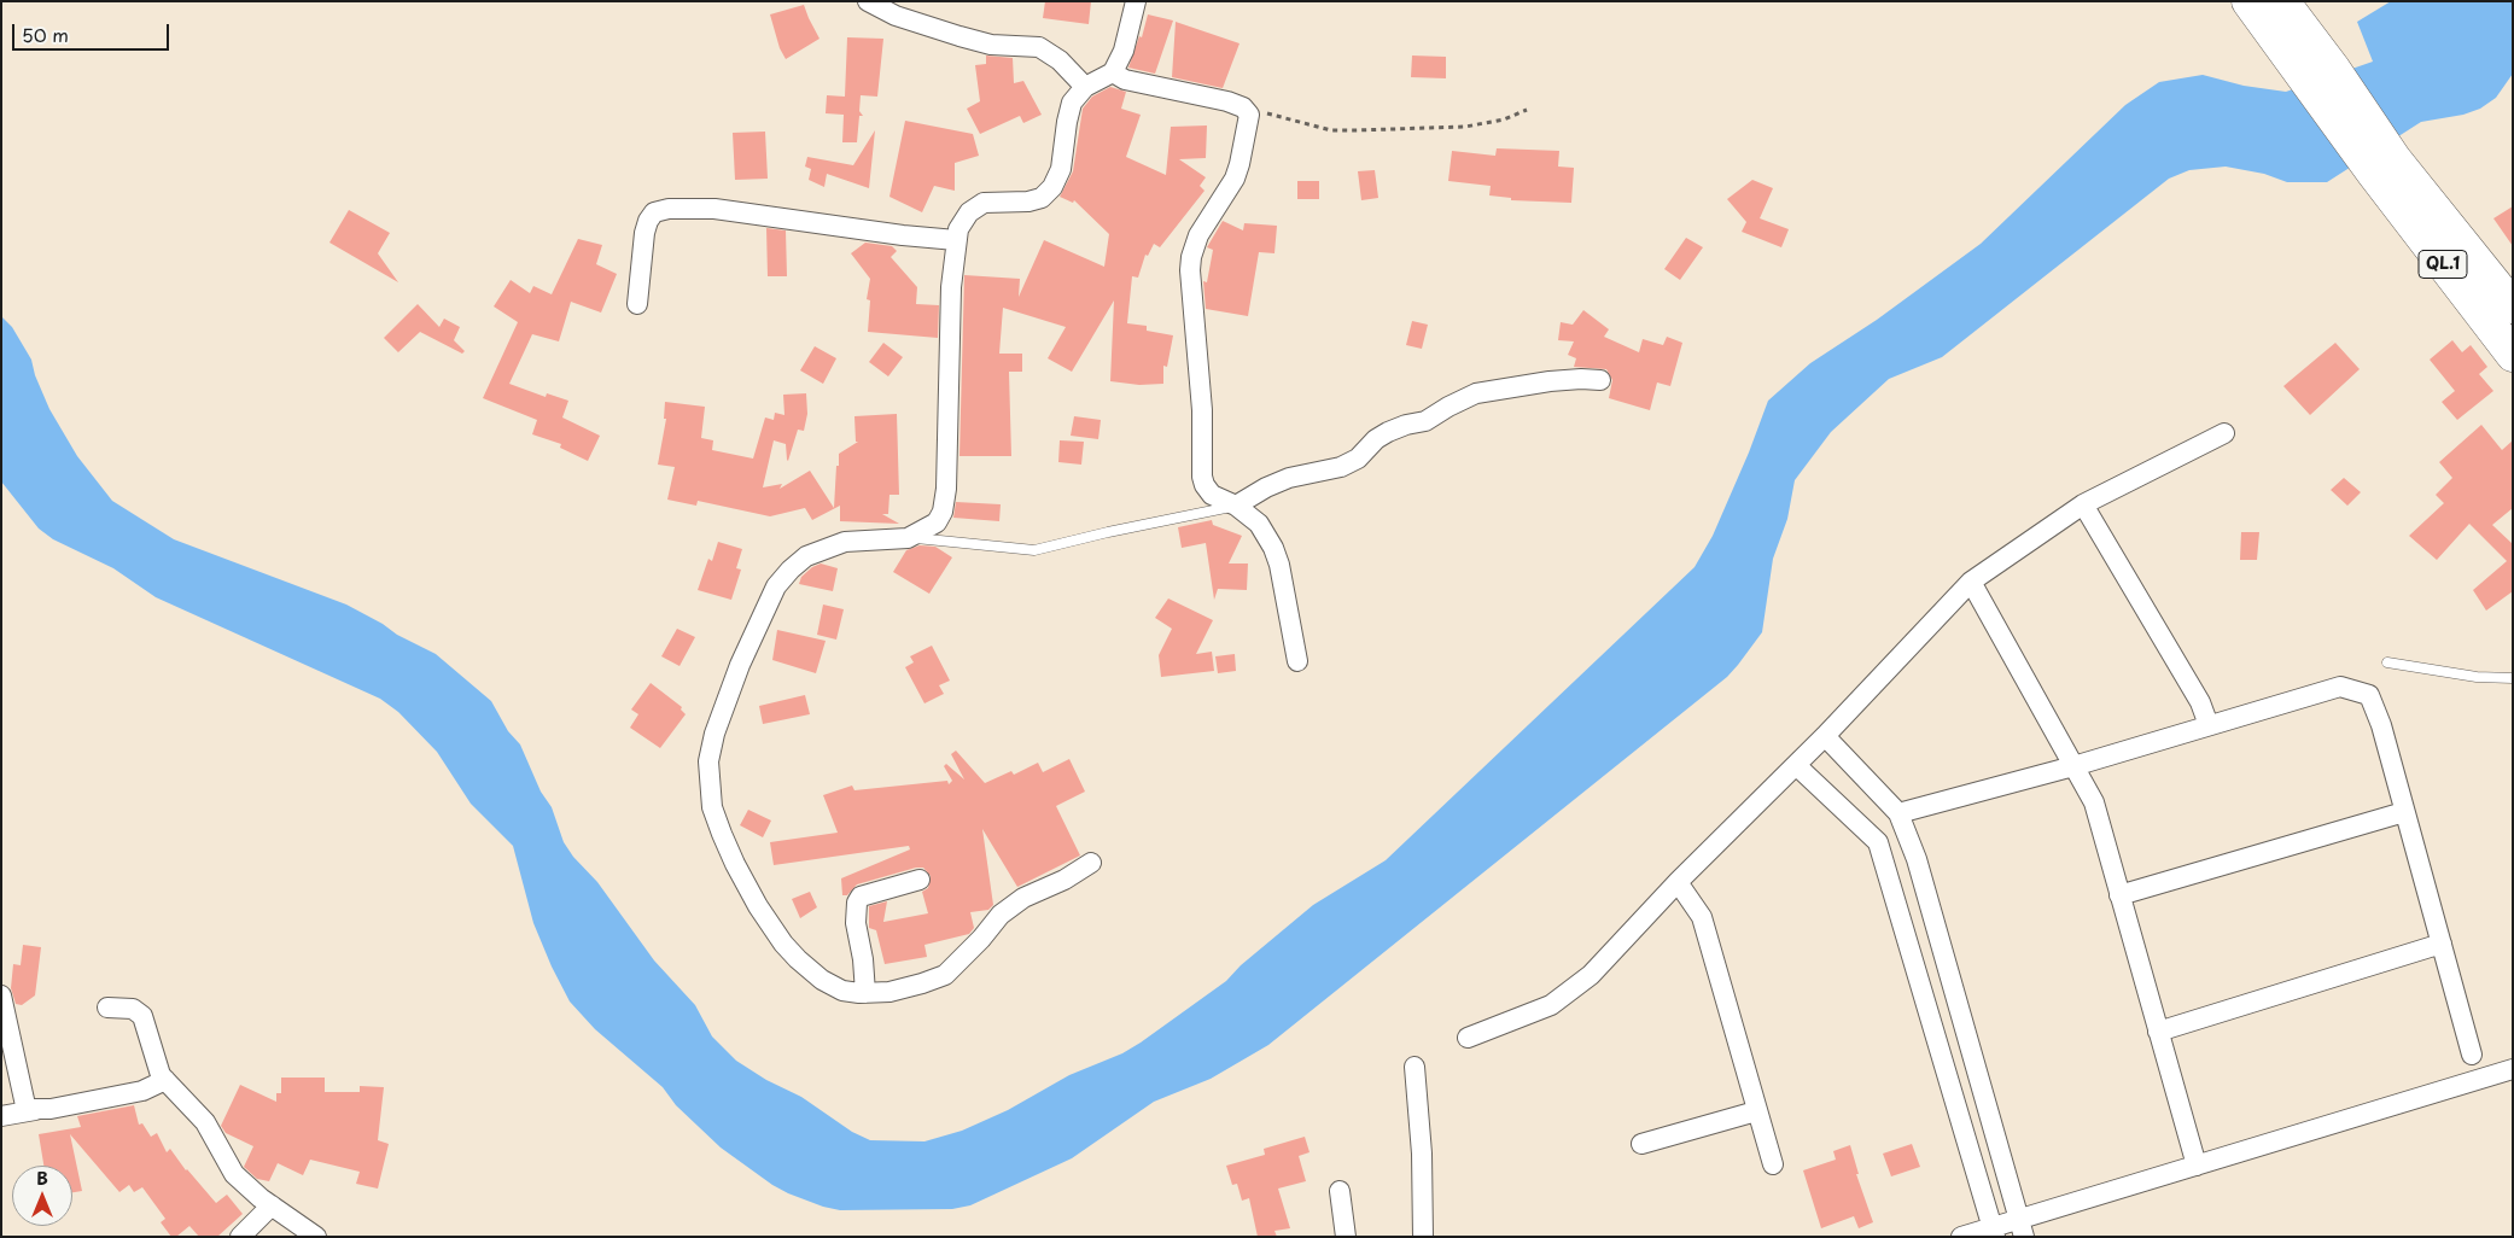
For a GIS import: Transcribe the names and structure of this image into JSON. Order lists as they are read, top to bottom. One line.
{"streets":{"highway":["QL.1"]},"scale_bar":"50 m","north":"top"}
